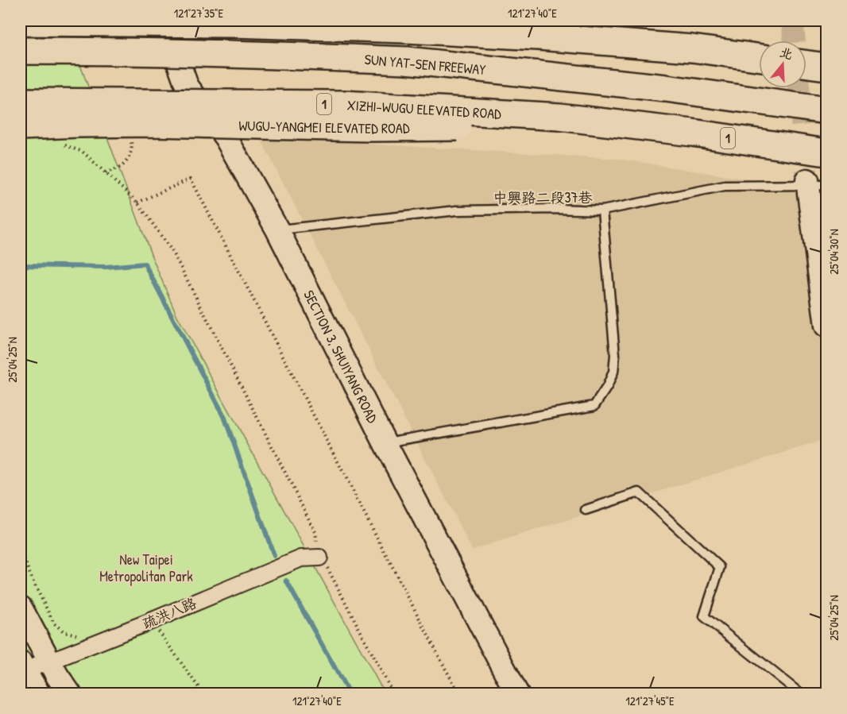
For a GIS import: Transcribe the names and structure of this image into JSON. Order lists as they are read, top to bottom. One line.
{"streets":{"highway":["SUN YAT-SEN FREEWAY","1","XIZHI-WUGU ELEVATED ROAD","WUGU-YANGMEI ELEVATED ROAD"],"street":["SECTION 3, SHUIYANG ROAD","疏洪八路"],"lane":["中興路二段37巷"]},"crossings":[["XIZHI-WUGU ELEVATED ROAD","WUGU-YANGMEI ELEVATED ROAD"],["中興路二段37巷","SECTION 3, SHUIYANG ROAD"]],"parks":["New Taipei Metropolitan Park"],"north":"top","coordinates":["121°27'35\"E","121°27'40\"E","25°04'30\"N","25°04'25\"N","121°27'45\"E"]}
